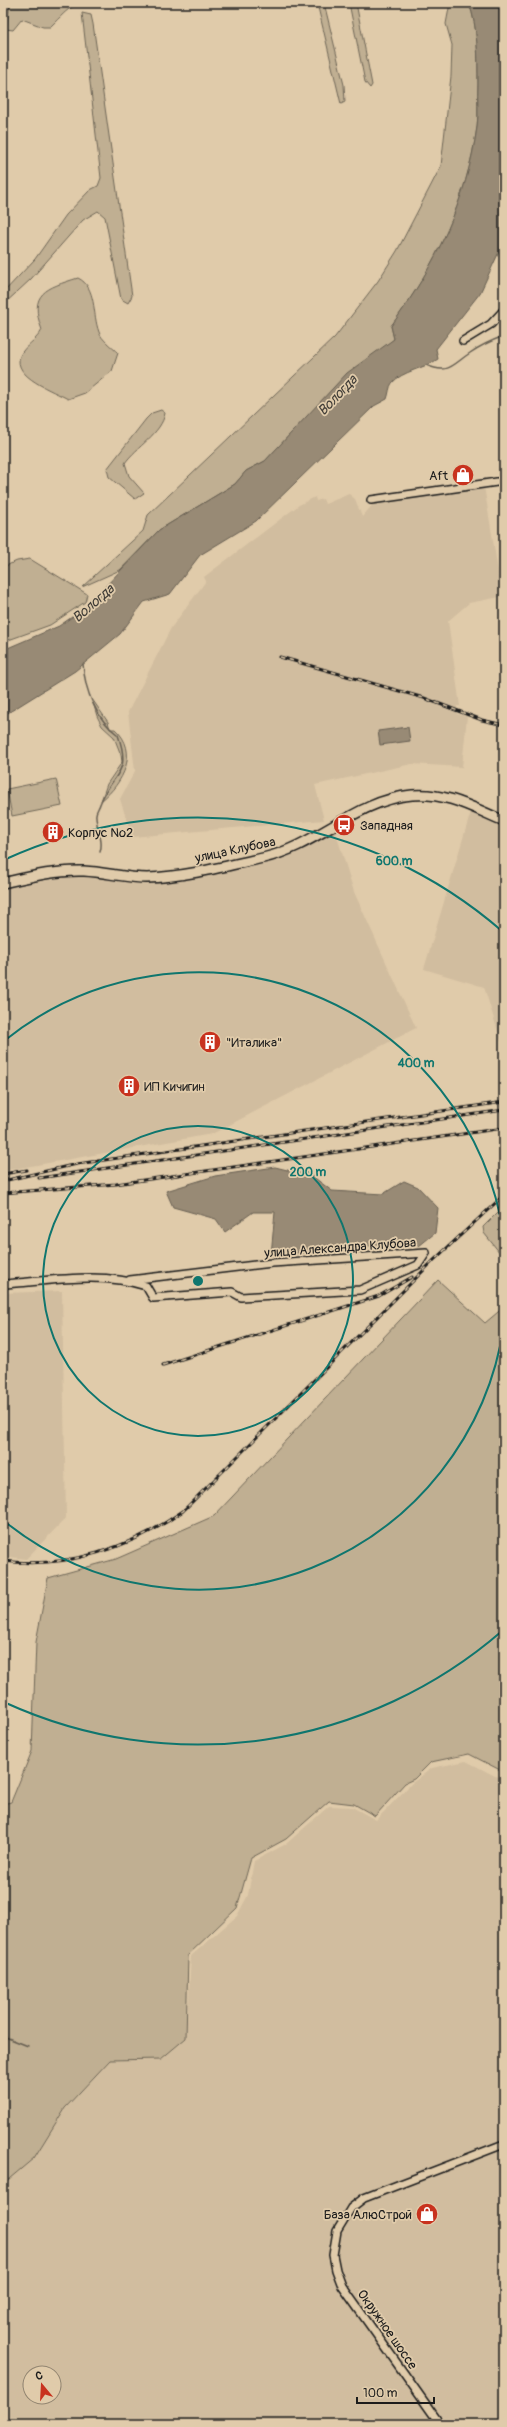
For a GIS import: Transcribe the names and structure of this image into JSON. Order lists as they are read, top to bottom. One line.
{"streets":{"main road":["улица Клубова"],"street":["улица Александра Клубова","Окружное шоссе"]},"water":["Вологда"],"places":{"shop":["Aft","База АлюСтрой"],"bus stop":["Западная"],"building":["Корпус №2","\"Италика\"","ИП Кичигин"]},"scale_bar":"100 m","north":"top","rings":["600 m","400 m","200 m"]}
